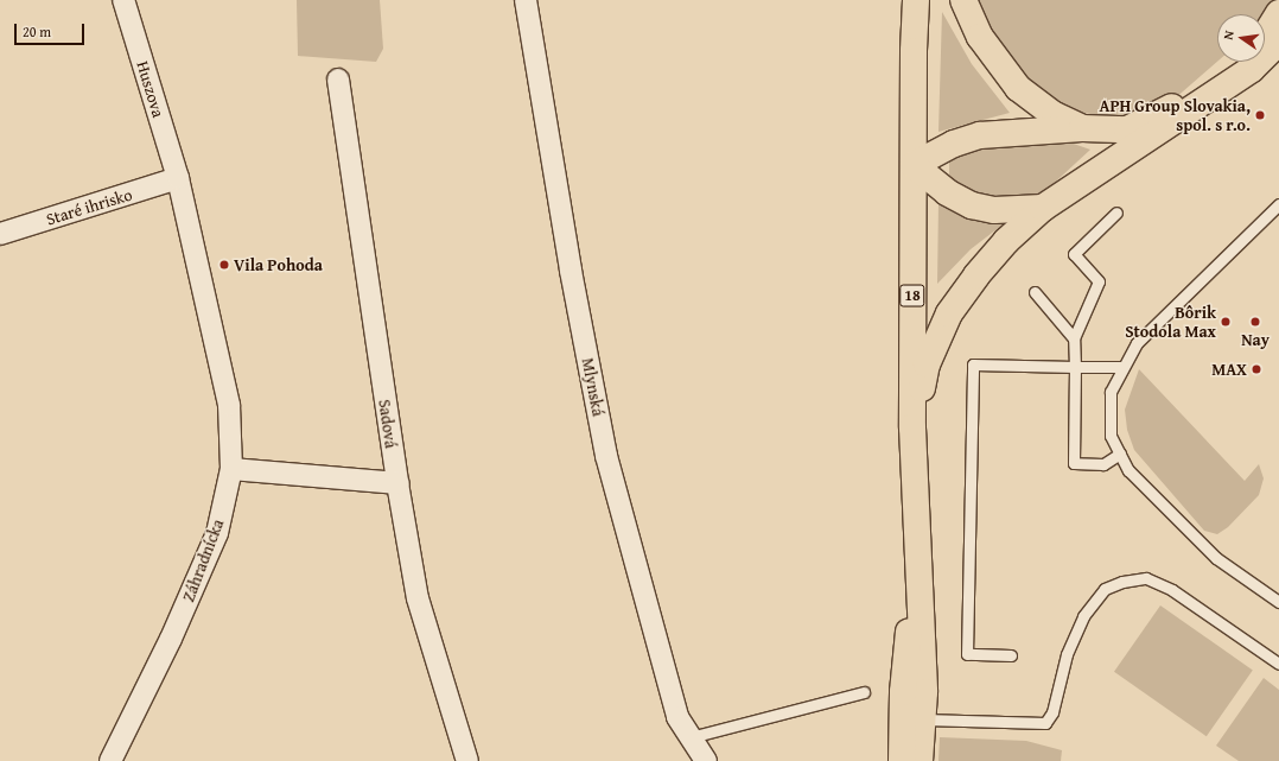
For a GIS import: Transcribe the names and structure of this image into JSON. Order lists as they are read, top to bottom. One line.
{"streets":{"main road":["18"],"street":["Huszova","Staré ihrisko","Mlynská","Sadová","Záhradnícka"]},"crossings":[["Huszova","Staré ihrisko"],["Huszova","Záhradnícka"],["Staré ihrisko","Záhradnícka"]],"places":["APH Group Slovakia, spol. s r.o.","Vila Pohoda","Bôrik Stodola Max","Nay","MAX"],"scale_bar":"20 m","north":"left"}
